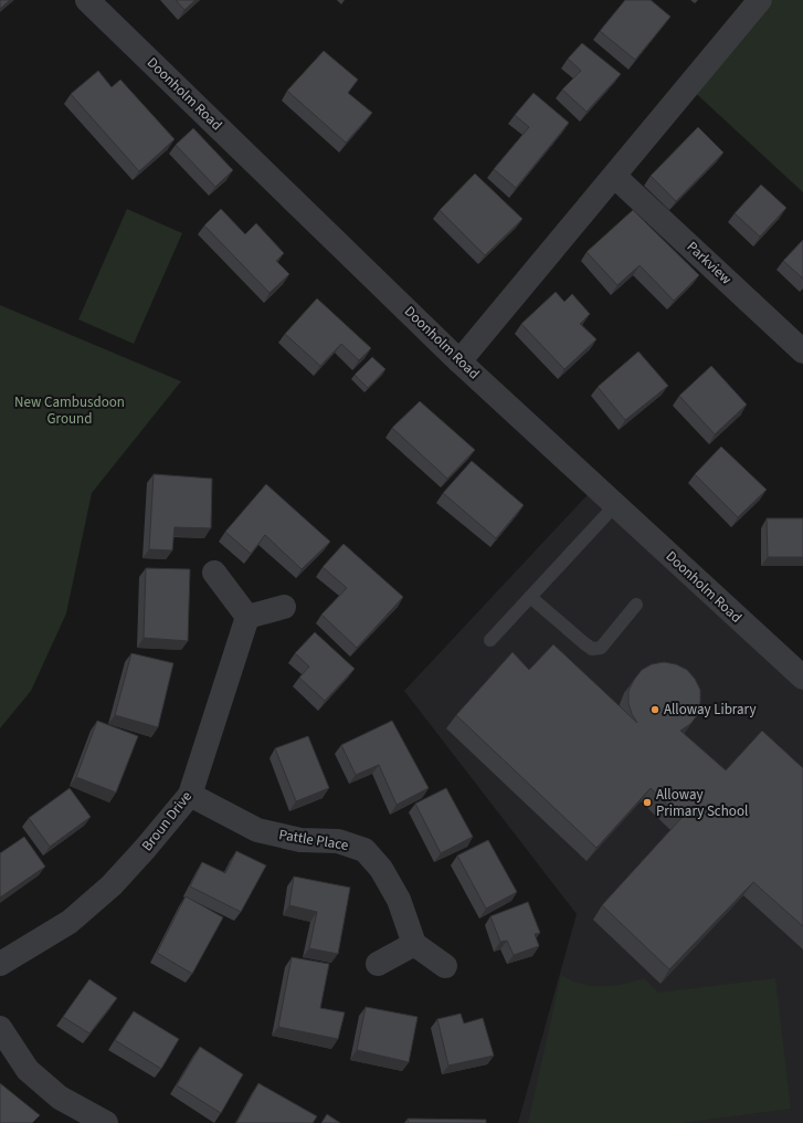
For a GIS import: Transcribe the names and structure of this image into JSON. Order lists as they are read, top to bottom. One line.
{"streets":{"street":["Doonholm Road","Parkview","Broun Drive","Pattle Place"]},"crossings":[["Broun Drive","Pattle Place"]],"parks":["New Cambusdoon Ground"],"places":["Alloway Library","Alloway Primary School"]}
